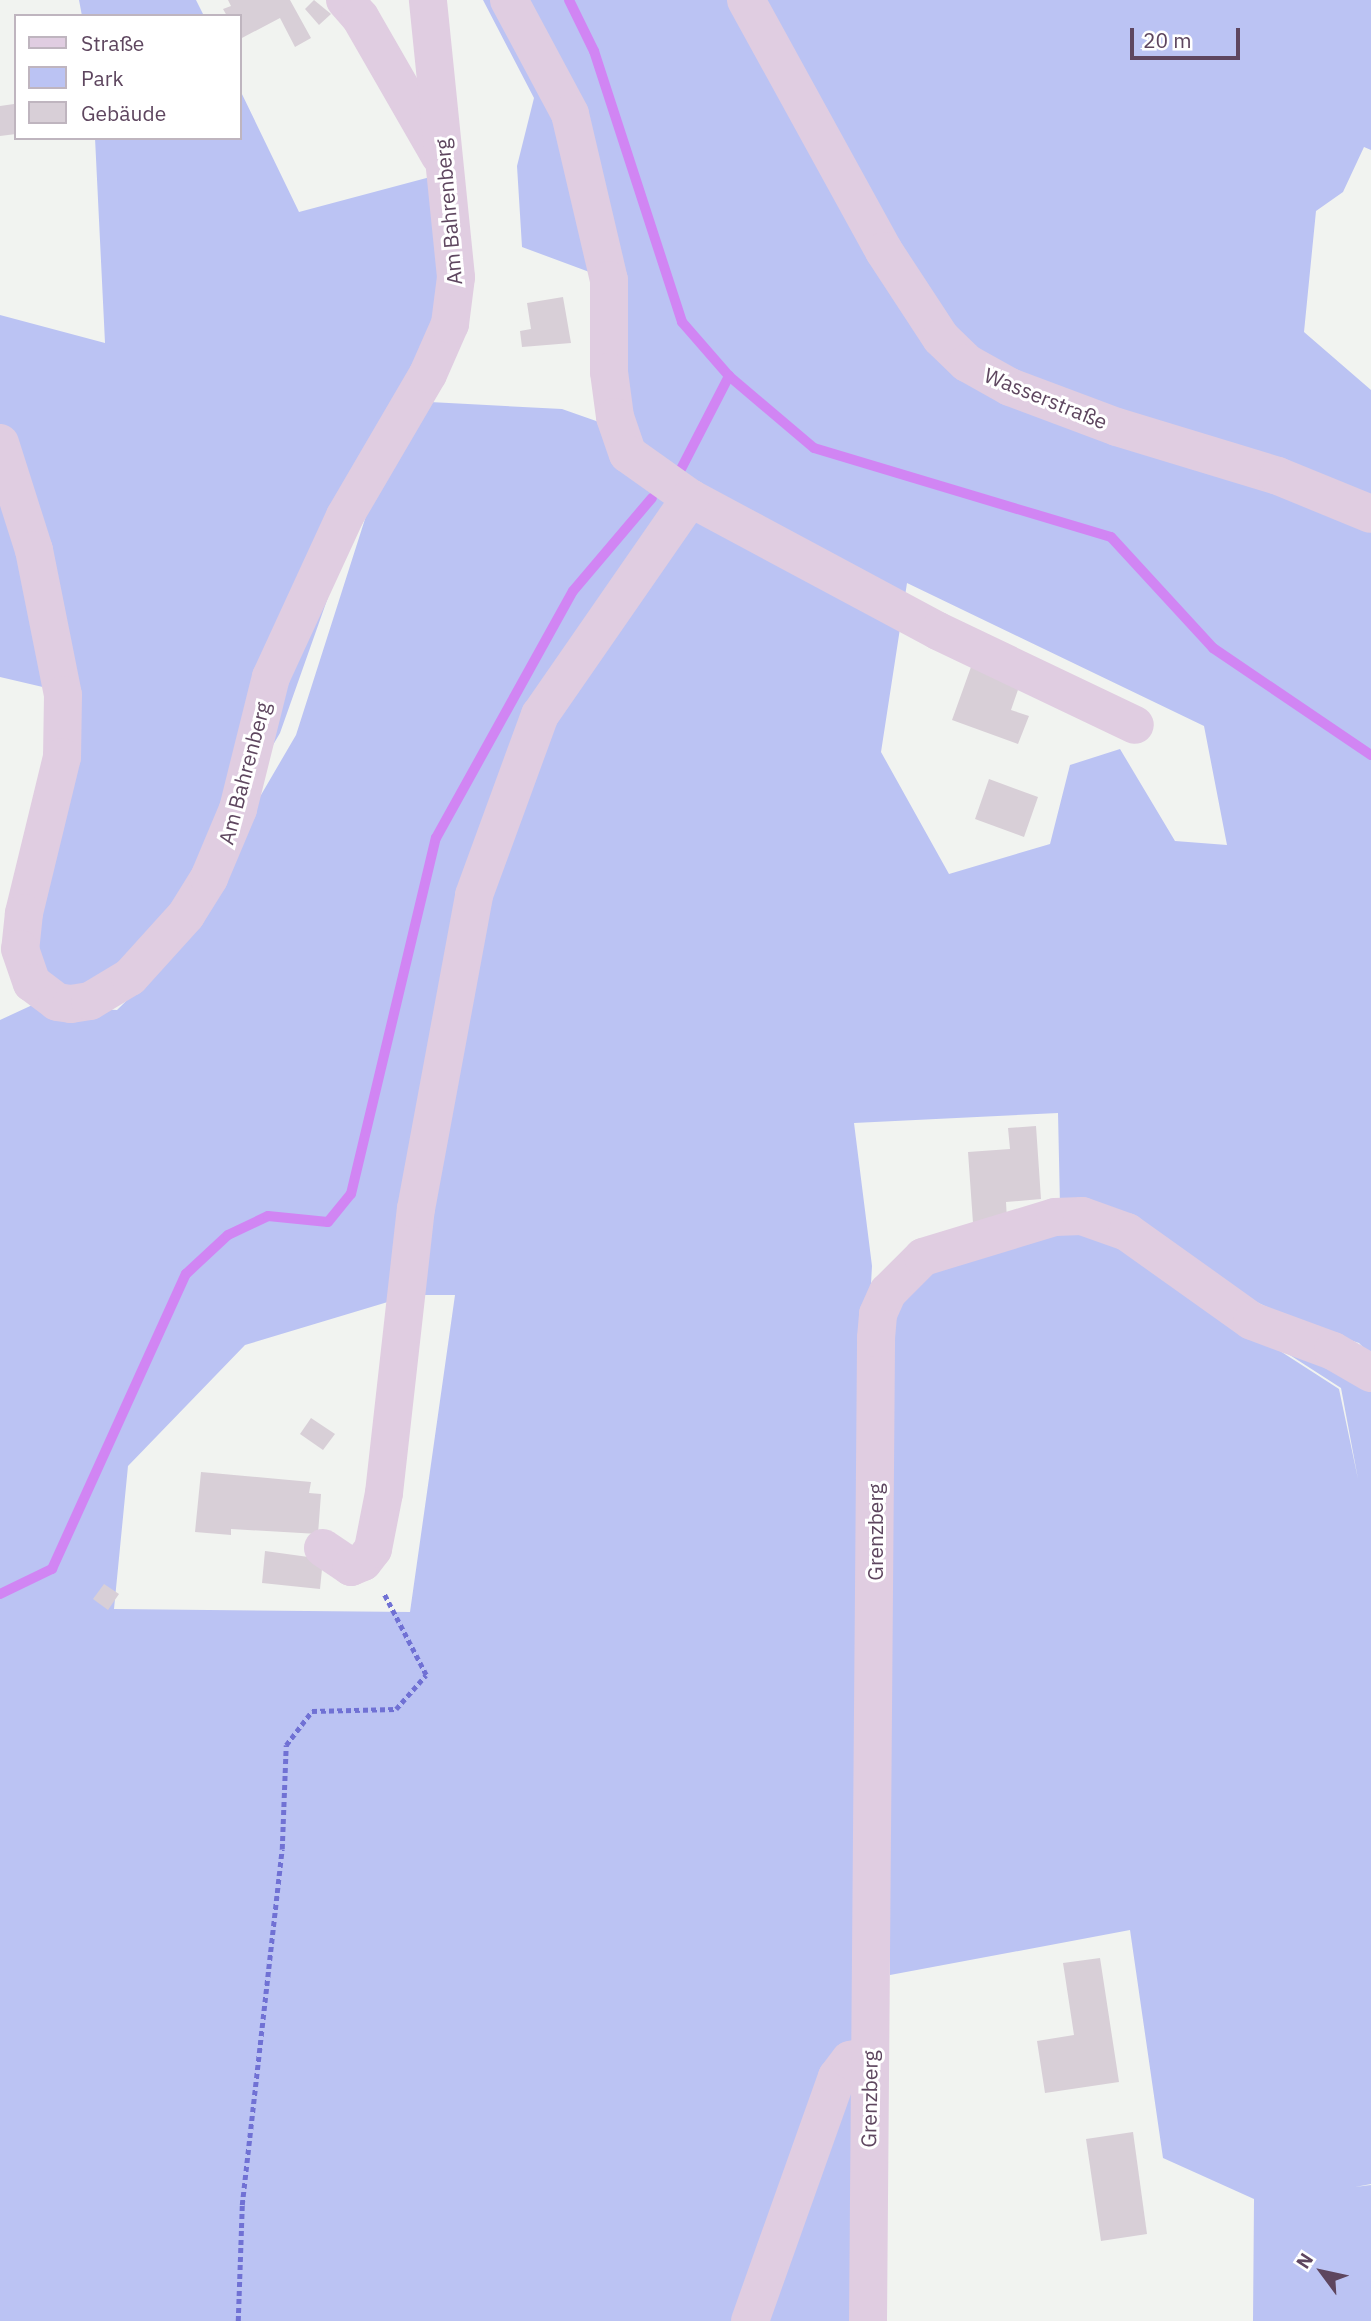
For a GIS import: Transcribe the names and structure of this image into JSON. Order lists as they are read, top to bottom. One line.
{"streets":{"street":["Am Bahrenberg","Wasserstraße","Grenzberg"]},"legend":["Straße","Park","Gebäude"],"scale_bar":"20 m","north":"top left"}
